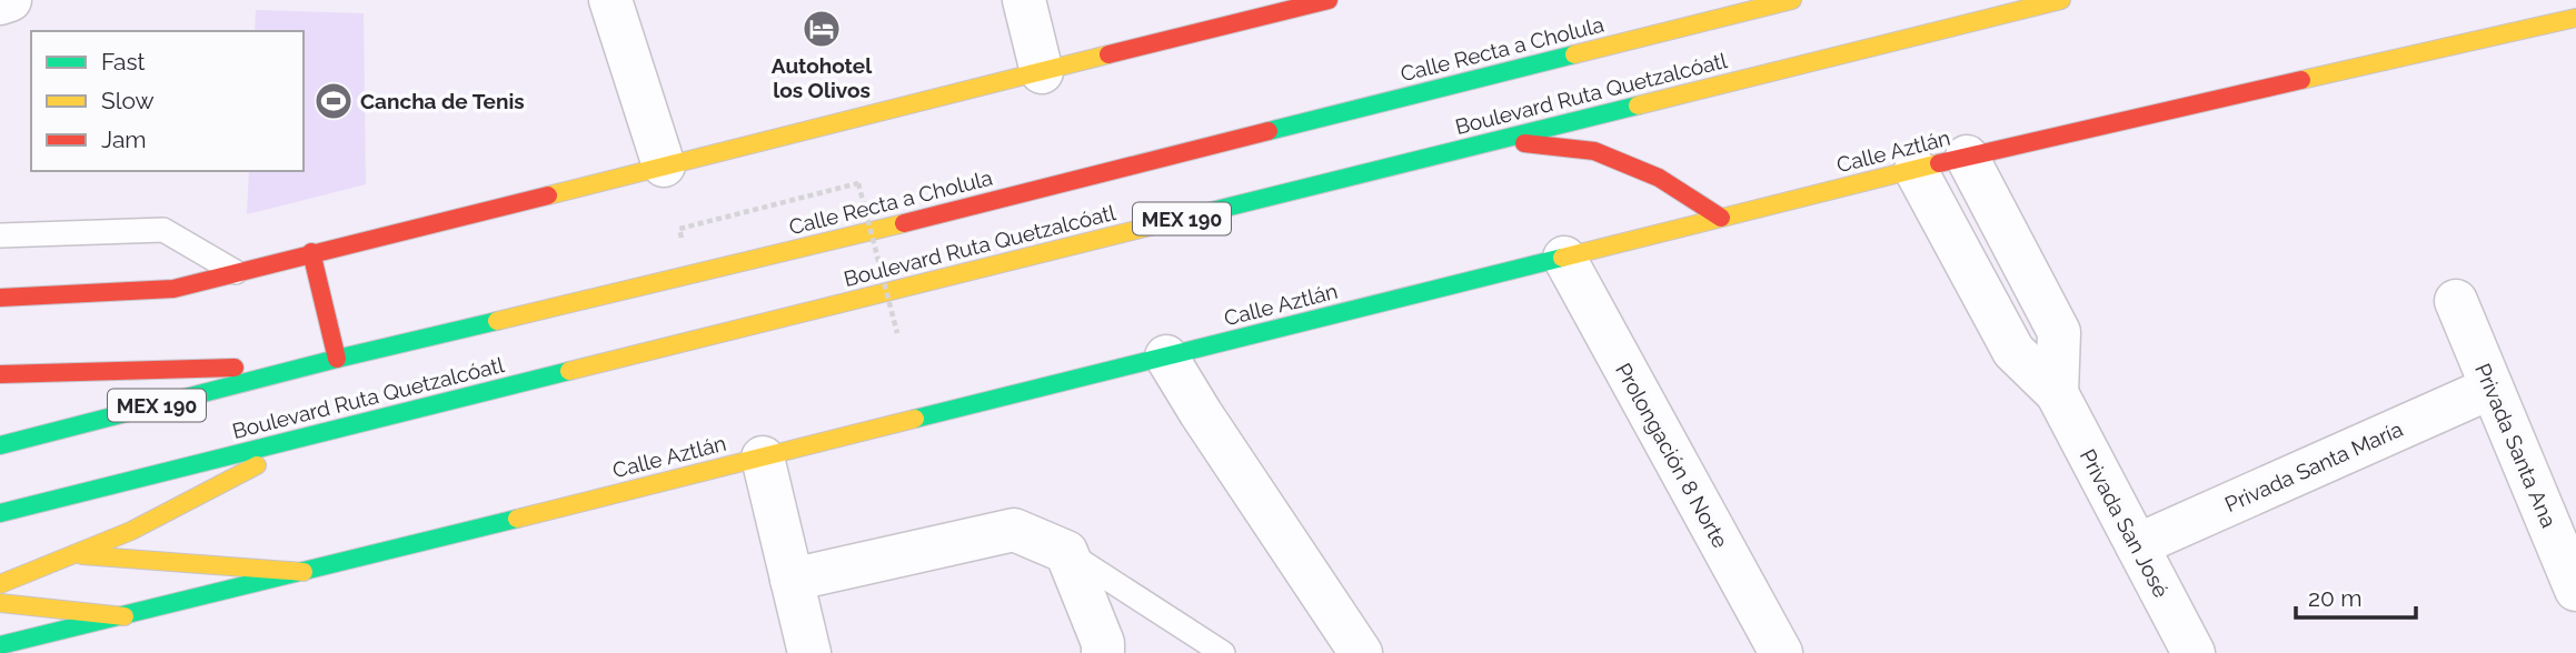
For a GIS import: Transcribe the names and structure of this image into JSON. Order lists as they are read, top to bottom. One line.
{"streets":{"main road":["Calle Recta a Cholula","Boulevard Ruta Quetzalcóatl","Calle Aztlán","MEX 190"],"street":["Privada Santa Ana","Prolongación 8 Norte","Privada Santa María","Privada San José"]},"crossings":[["Calle Aztlán","Prolongación 8 Norte"],["Calle Aztlán","Privada San José"],["Privada Santa Ana","Privada Santa María"],["Privada Santa María","Privada San José"]],"places":{"hotel":["Autohotel los Olivos"],"sports":["Cancha de Tenis"]},"legend":["Fast","Slow","Jam"],"scale_bar":"20 m"}
